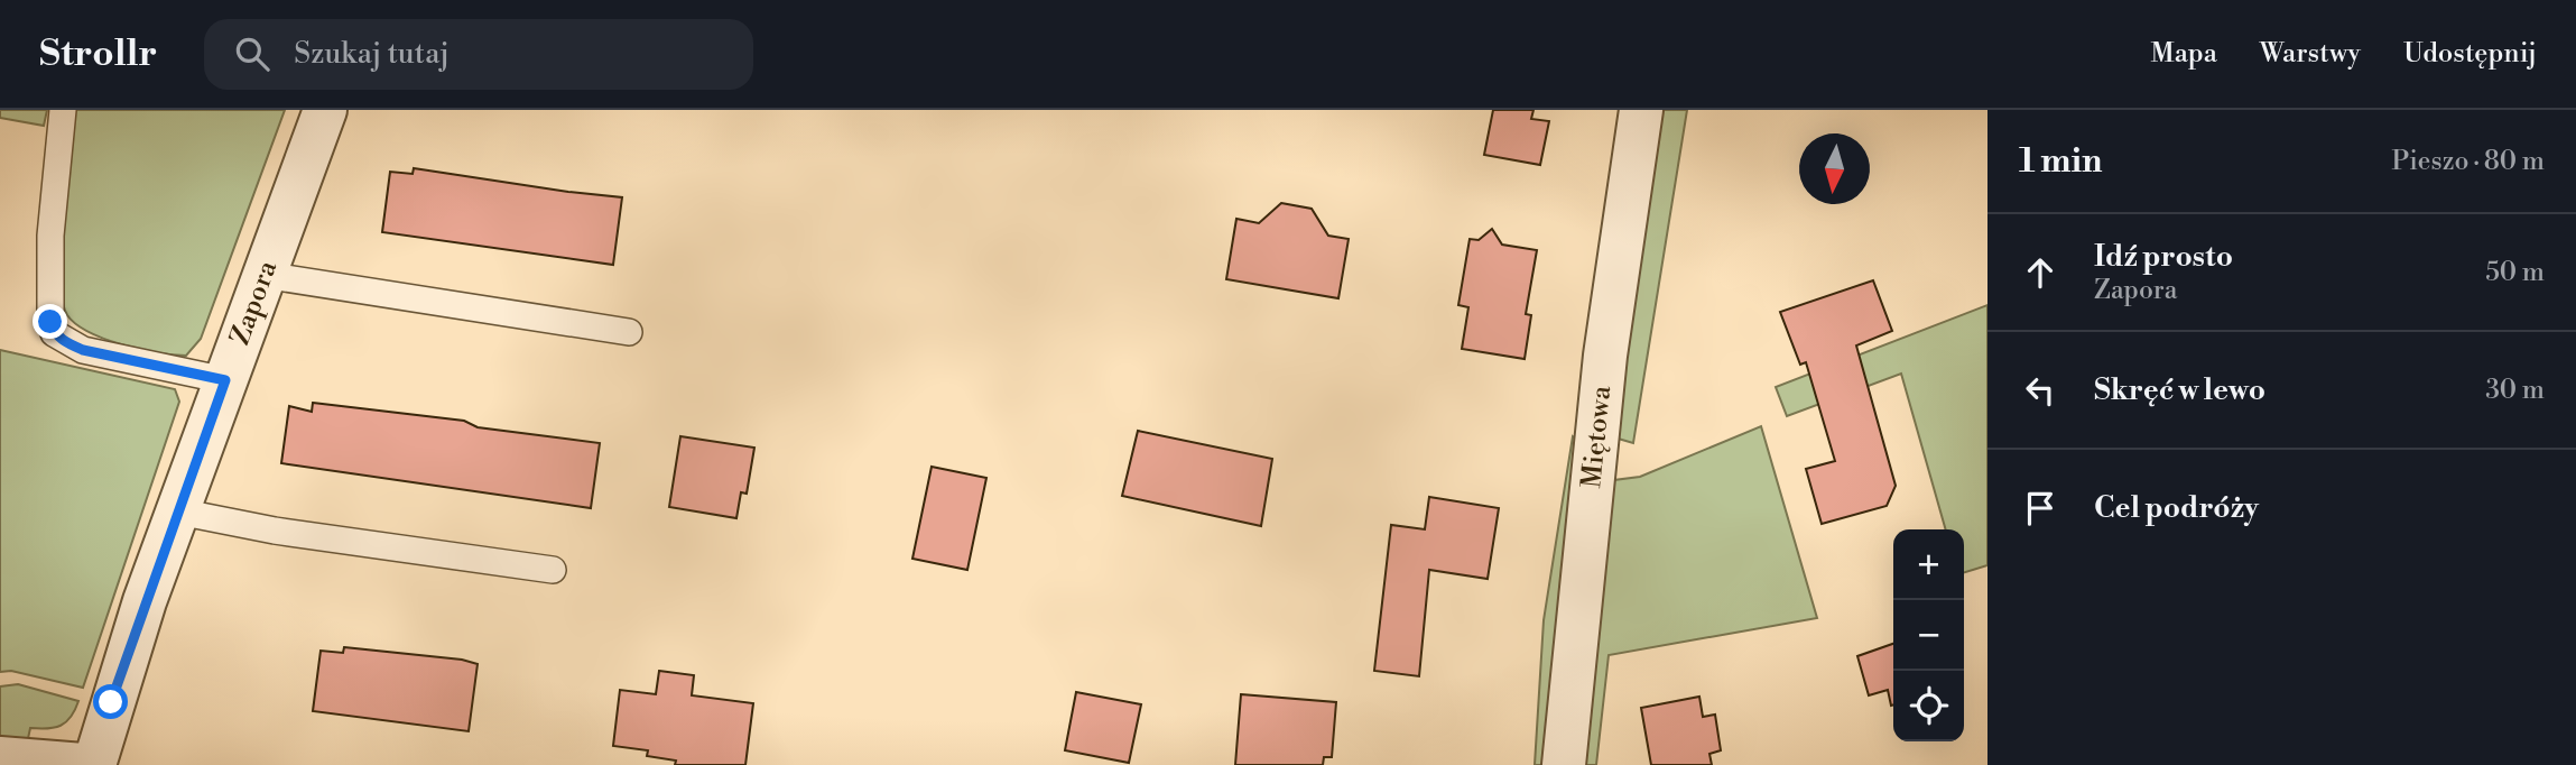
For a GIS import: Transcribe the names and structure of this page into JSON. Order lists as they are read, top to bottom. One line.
{"streets":{"street":["Zapora","Miętowa"]},"north":"bottom","page":{"header":"Strollr","search":"Szukaj tutaj","nav":["Mapa","Warstwy","Udostępnij"],"heading":["1 min","Pieszo · 80 m"],"list":[["Idź prosto","Zapora","50 m"],["Skręć w lewo","30 m"],"Cel podróży"],"map_buttons":["+","−"]}}
